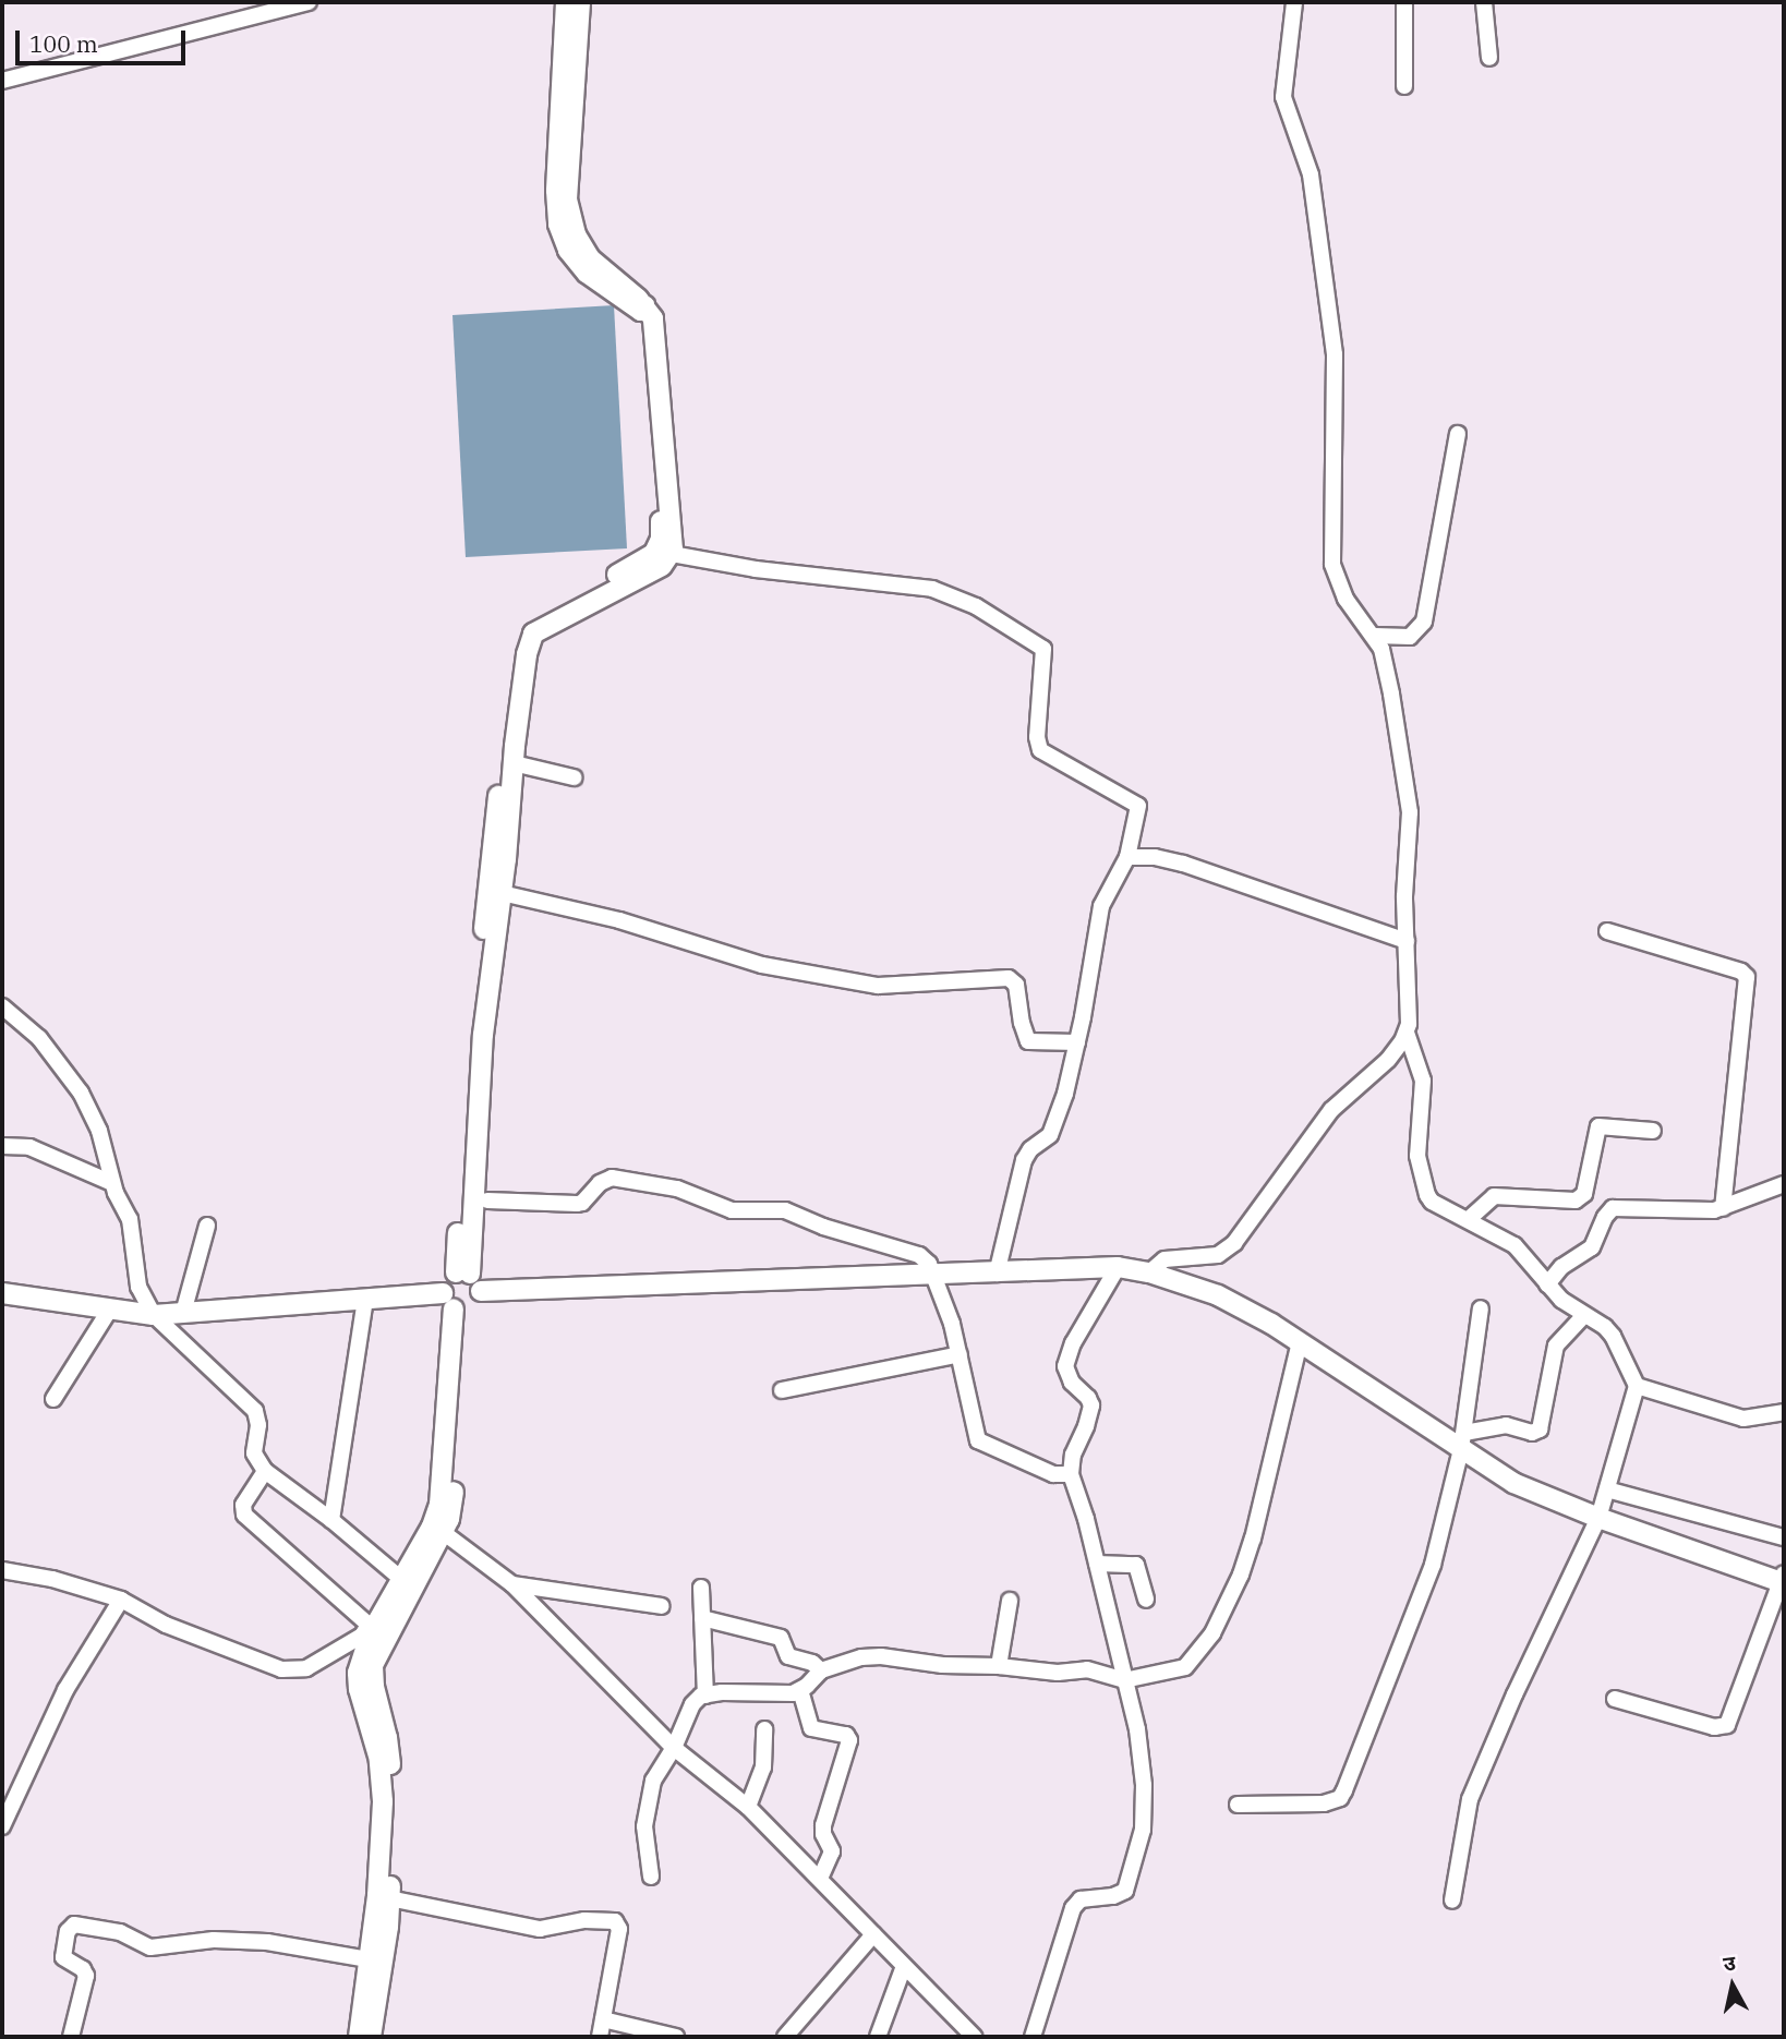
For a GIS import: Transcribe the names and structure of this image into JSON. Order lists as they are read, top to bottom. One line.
{"scale_bar":"100 m","north":"top"}
